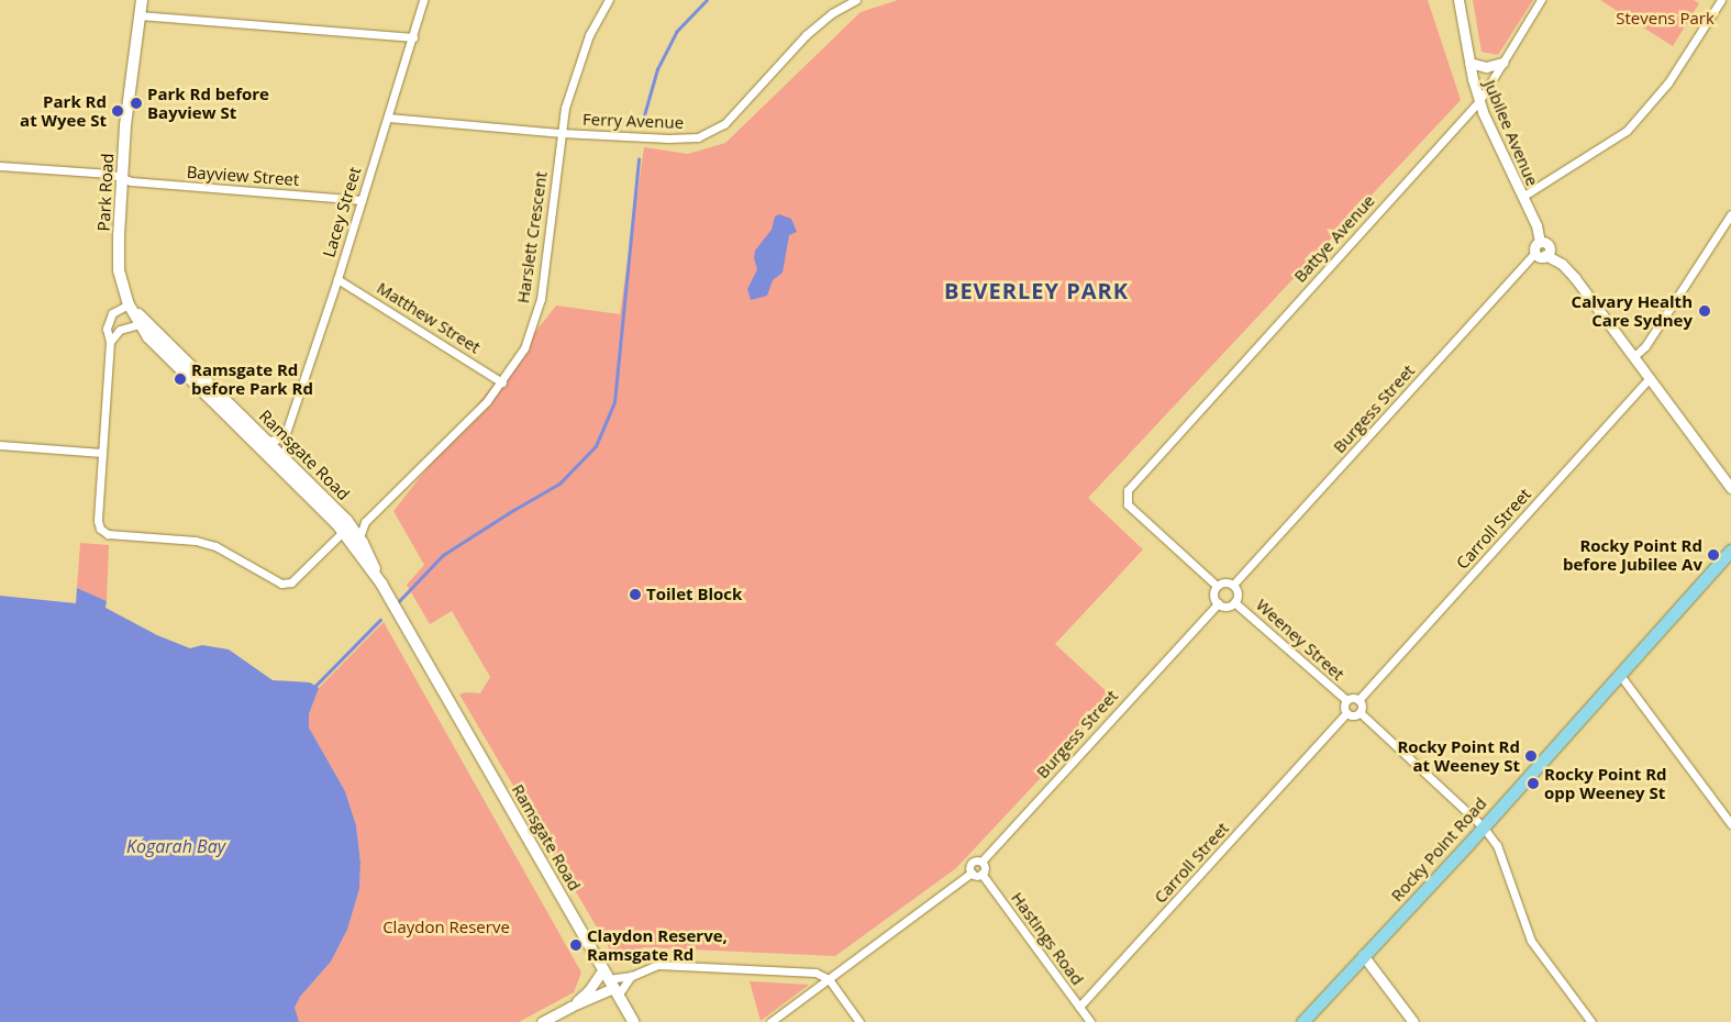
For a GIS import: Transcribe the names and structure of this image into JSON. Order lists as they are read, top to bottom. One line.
{"streets":{"main road":["Park Road","Ramsgate Road","Rocky Point Road"],"street":["Ferry Avenue","Jubilee Avenue","Bayview Street","Lacey Street","Harslett Crescent","Battye Avenue","Matthew Street","Burgess Street","Carroll Street","Weeney Street","Hastings Road"]},"crossings":[["Ferry Avenue","Lacey Street"],["Ferry Avenue","Harslett Crescent"],["Jubilee Avenue","Battye Avenue"],["Jubilee Avenue","Burgess Street"],["Bayview Street","Park Road"],["Bayview Street","Lacey Street"],["Park Road","Ramsgate Road"],["Lacey Street","Matthew Street"],["Lacey Street","Ramsgate Road"],["Harslett Crescent","Matthew Street"],["Harslett Crescent","Ramsgate Road"],["Battye Avenue","Burgess Street"],["Battye Avenue","Weeney Street"],["Burgess Street","Weeney Street"],["Burgess Street","Hastings Road"],["Carroll Street","Weeney Street"],["Carroll Street","Hastings Road"]],"districts":["BEVERLEY PARK"],"water":["Kogarah Bay"],"parks":["Stevens Park","Claydon Reserve"],"places":["Park Rd before Bayview St","Park Rd at Wyee St","Calvary Health Care Sydney","Ramsgate Rd before Park Rd","Rocky Point Rd before Jubilee Av","Toilet Block","Rocky Point Rd at Weeney St","Rocky Point Rd opp Weeney St","Claydon Reserve, Ramsgate Rd"]}
